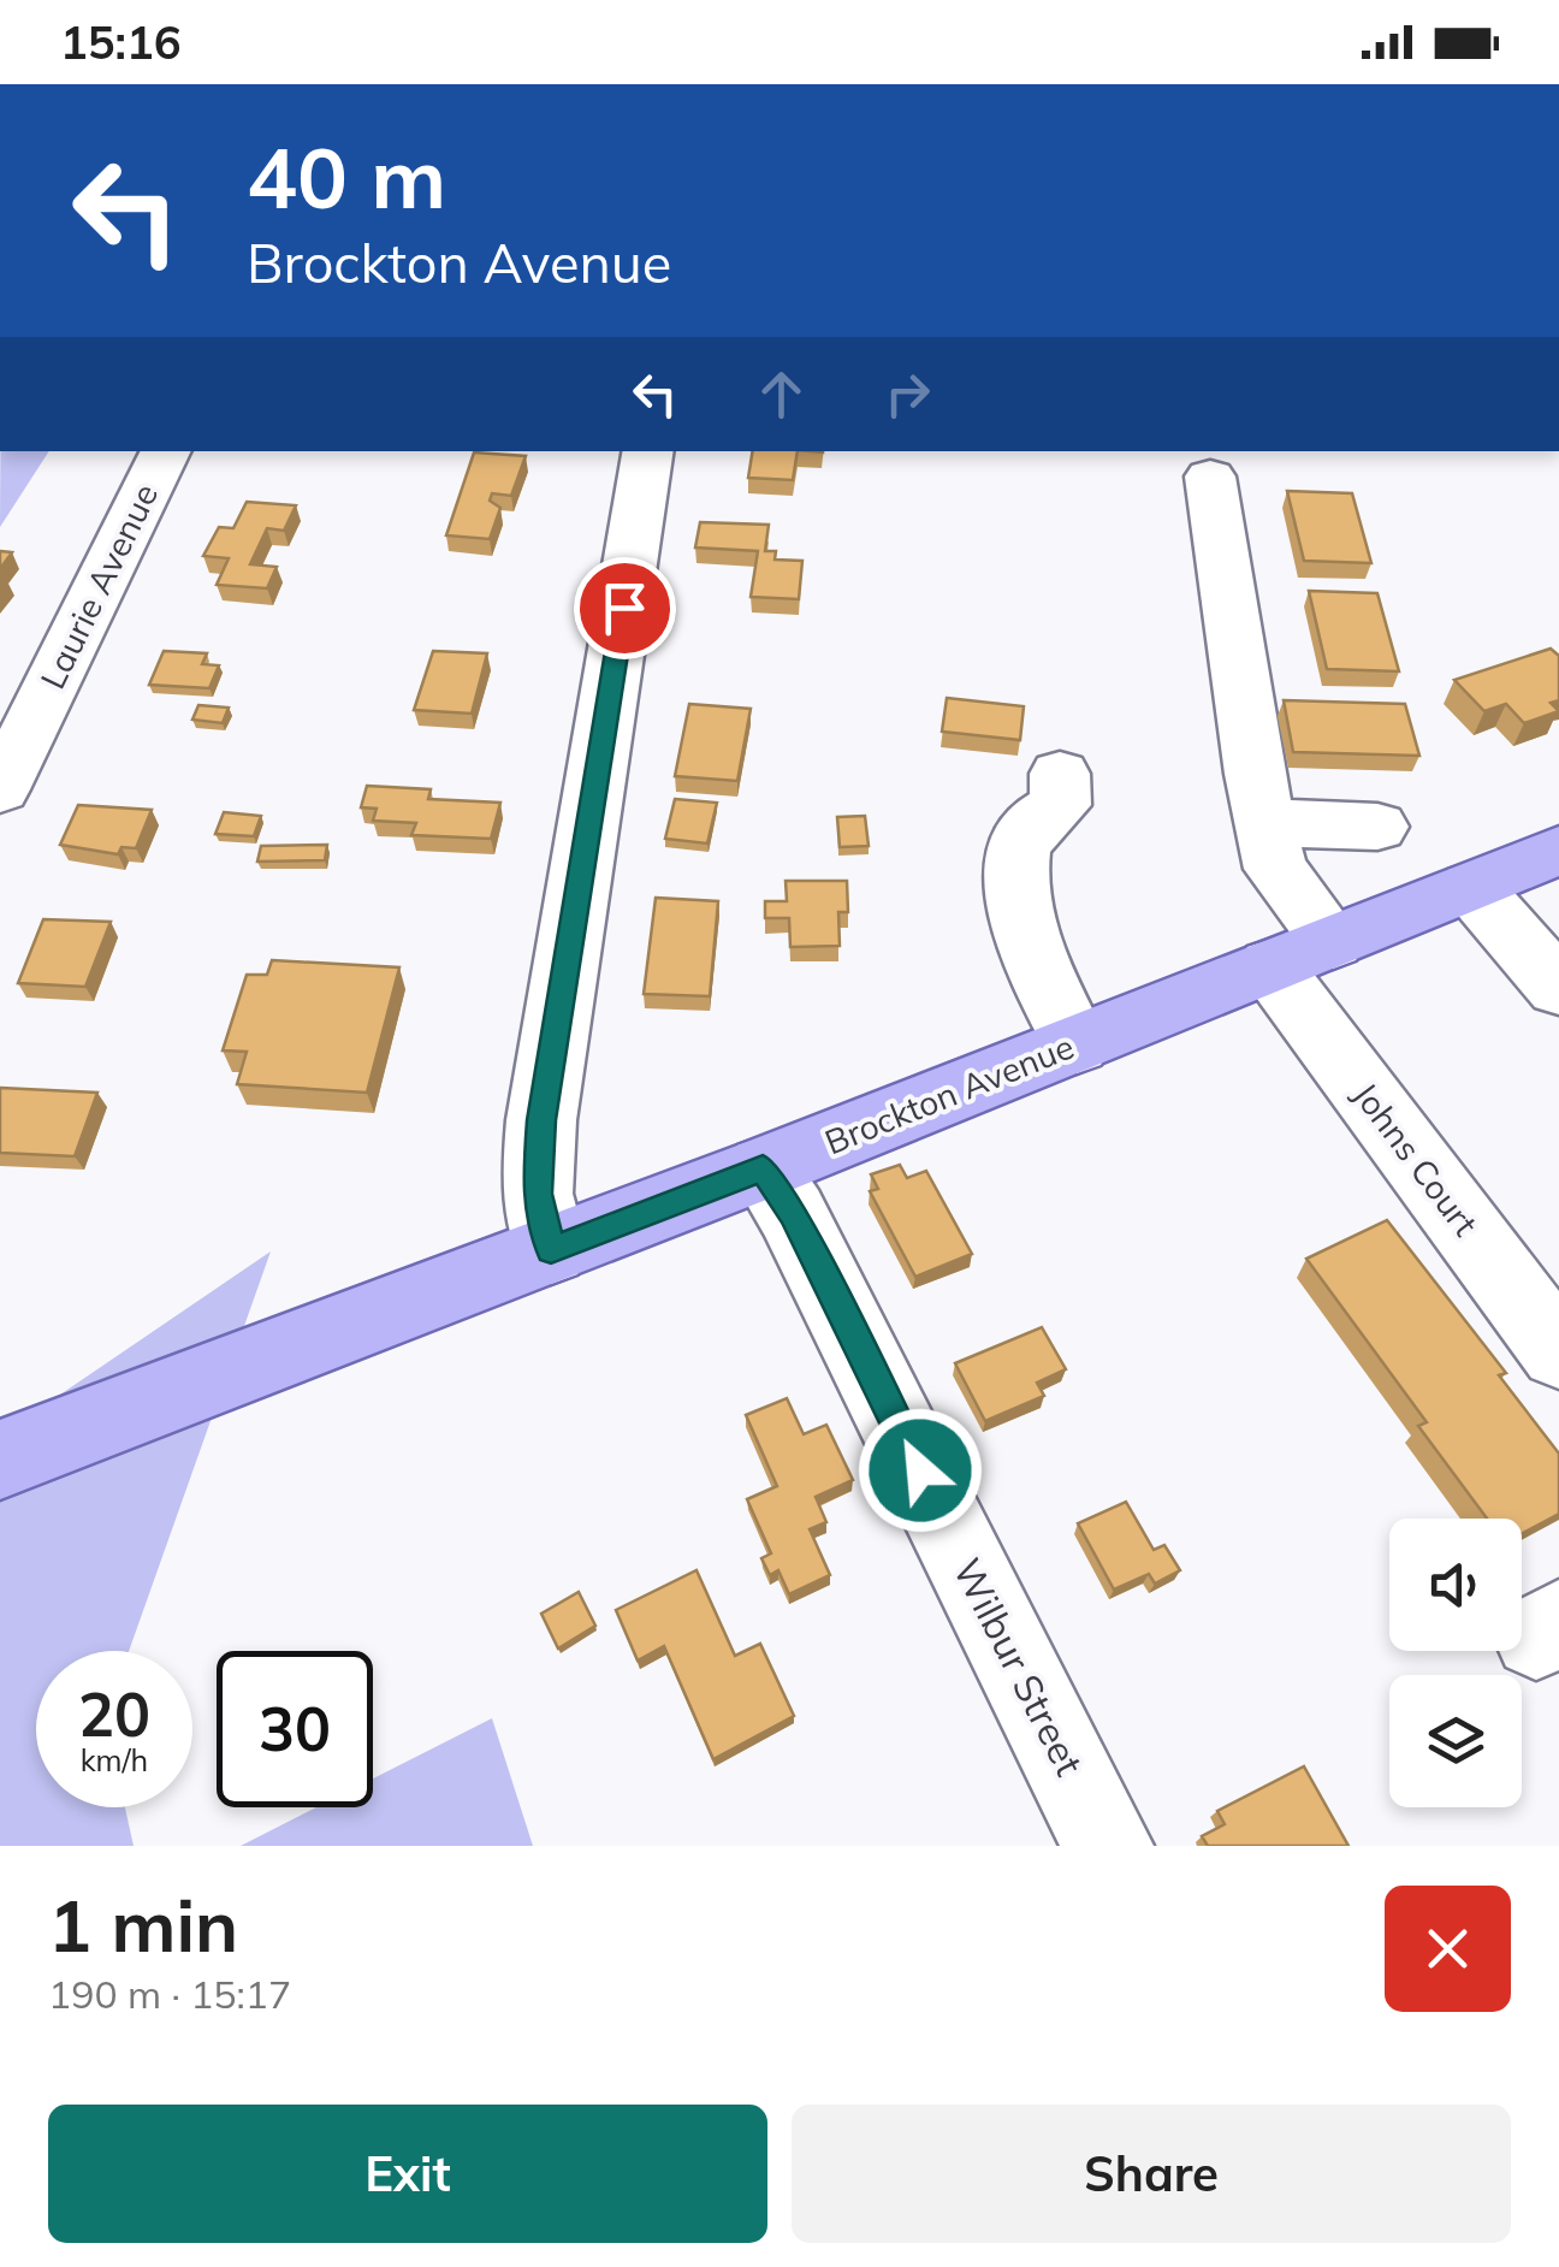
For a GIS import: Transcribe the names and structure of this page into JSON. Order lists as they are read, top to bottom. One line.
{"streets":{"main road":["Brockton Avenue"],"street":["Laurie Avenue","Johns Court","Wilbur Street"]},"crossings":[["Brockton Avenue","Johns Court"],["Brockton Avenue","Wilbur Street"]],"page":{"status":"15:16","turn":["40 m","Brockton Avenue"],"speed":"20 km/h","limit":"30","heading":["1 min","190 m · 15:17"],"buttons":["Exit","Share"]}}
